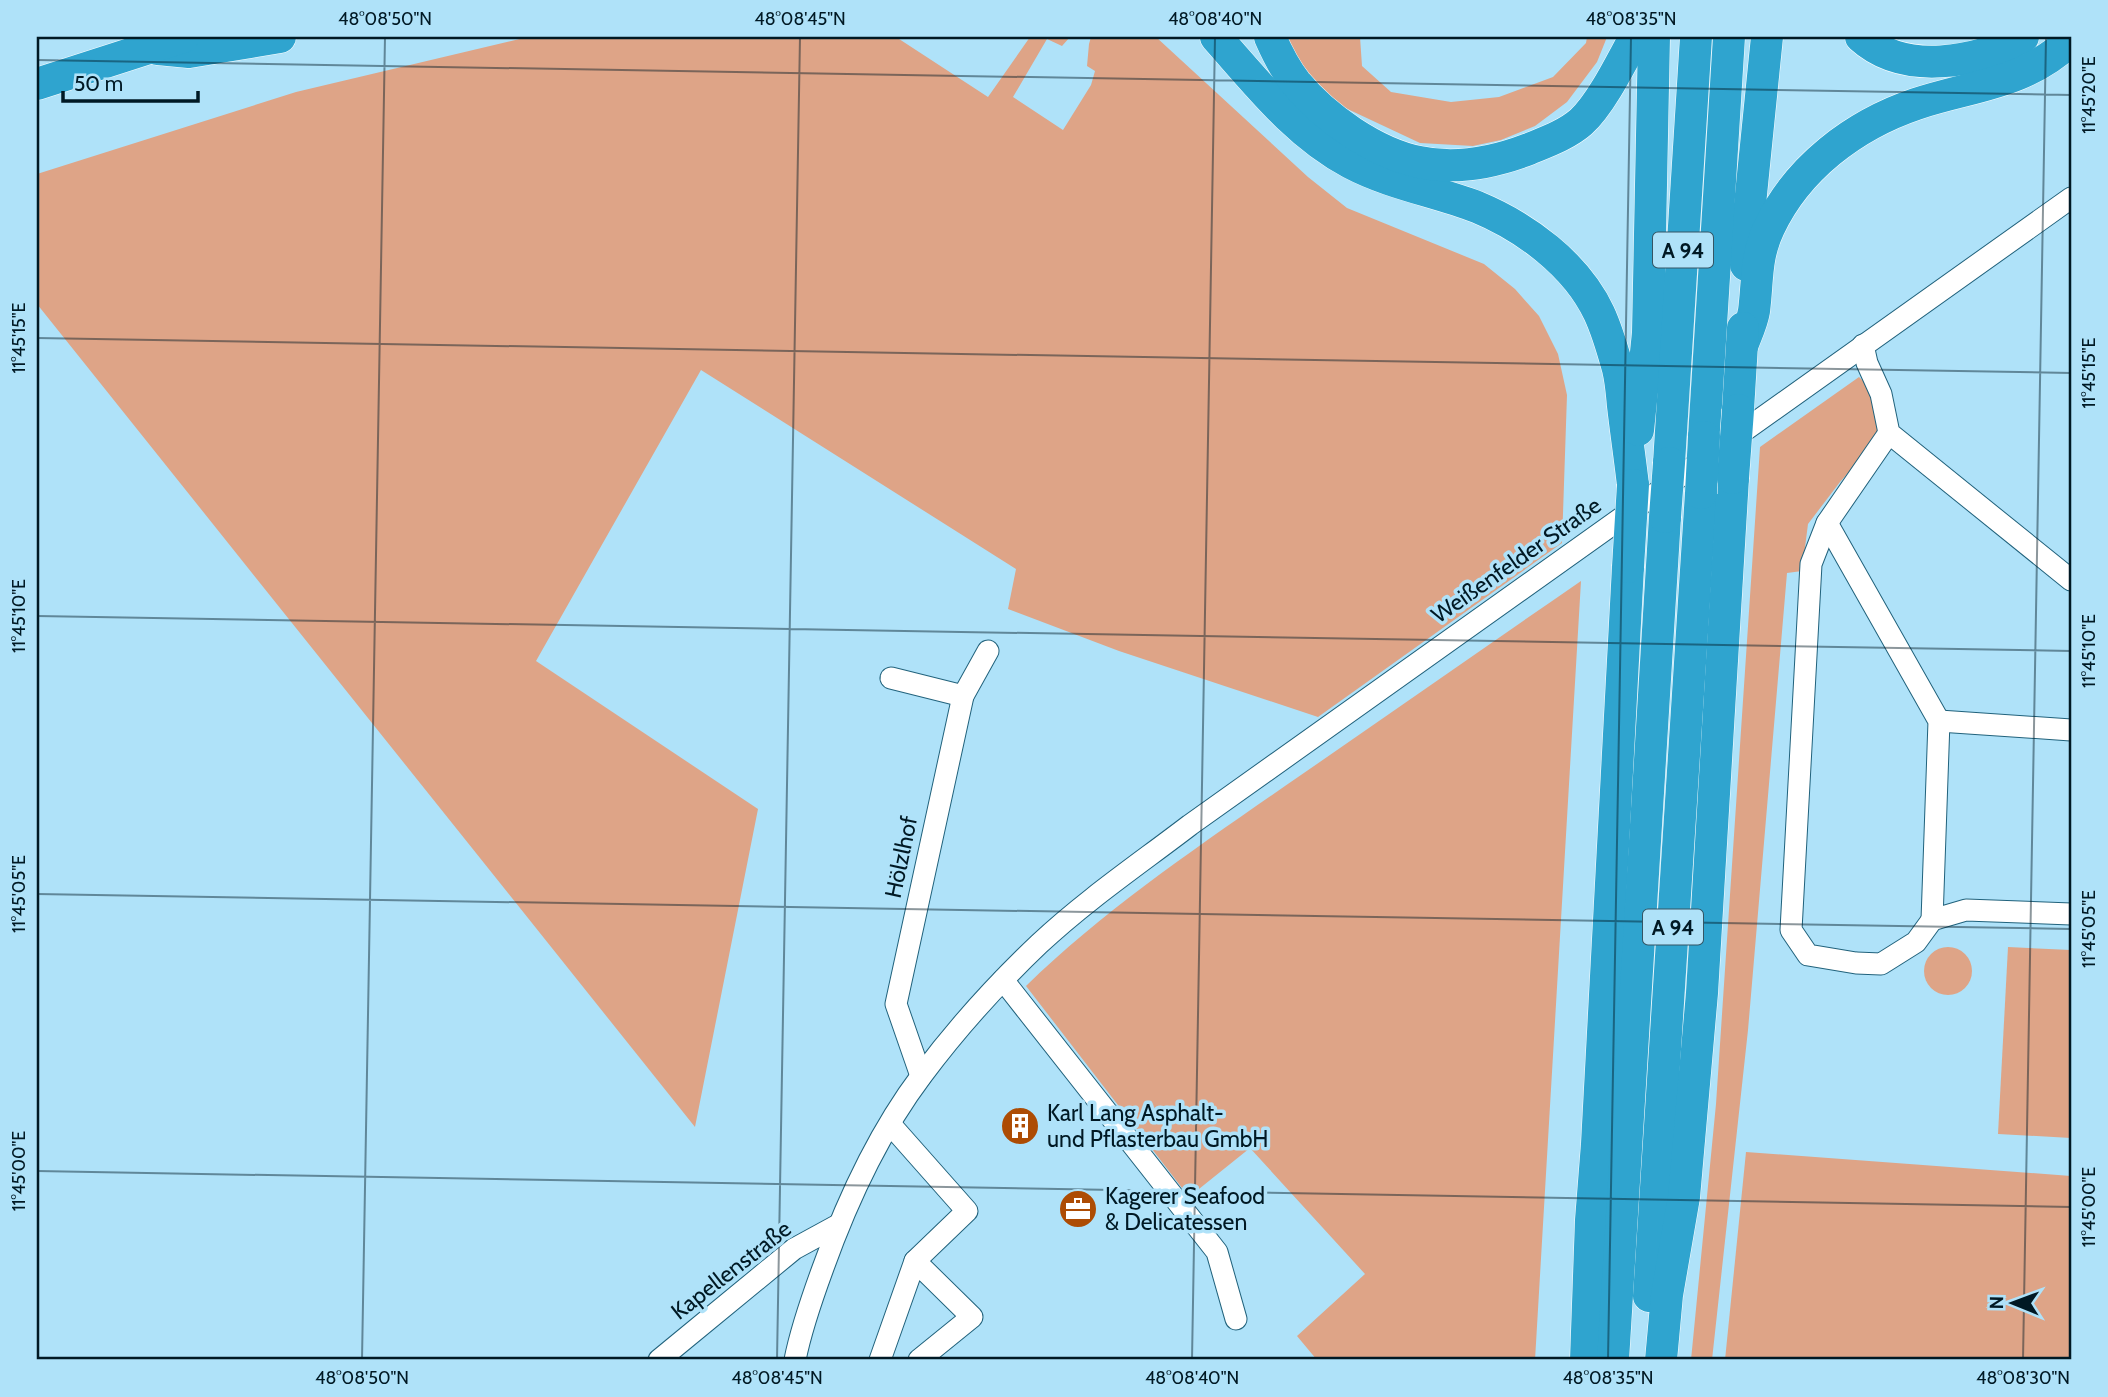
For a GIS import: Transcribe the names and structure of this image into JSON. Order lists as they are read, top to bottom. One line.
{"streets":{"highway":["A 94"],"street":["Weißenfelder Straße","Hölzlhof","Kapellenstraße"]},"crossings":[["Weißenfelder Straße","Hölzlhof"],["Weißenfelder Straße","Kapellenstraße"]],"places":{"building":["Karl Lang Asphalt- und Pflasterbau GmbH"],"office":["Kagerer Seafood & Delicatessen"]},"scale_bar":"50 m","north":"left","coordinates":["48°08'50\"N","48°08'45\"N","48°08'40\"N","48°08'35\"N","11°45'20\"E","11°45'15\"E","11°45'10\"E","11°45'05\"E","11°45'00\"E","48°08'30\"N"]}
